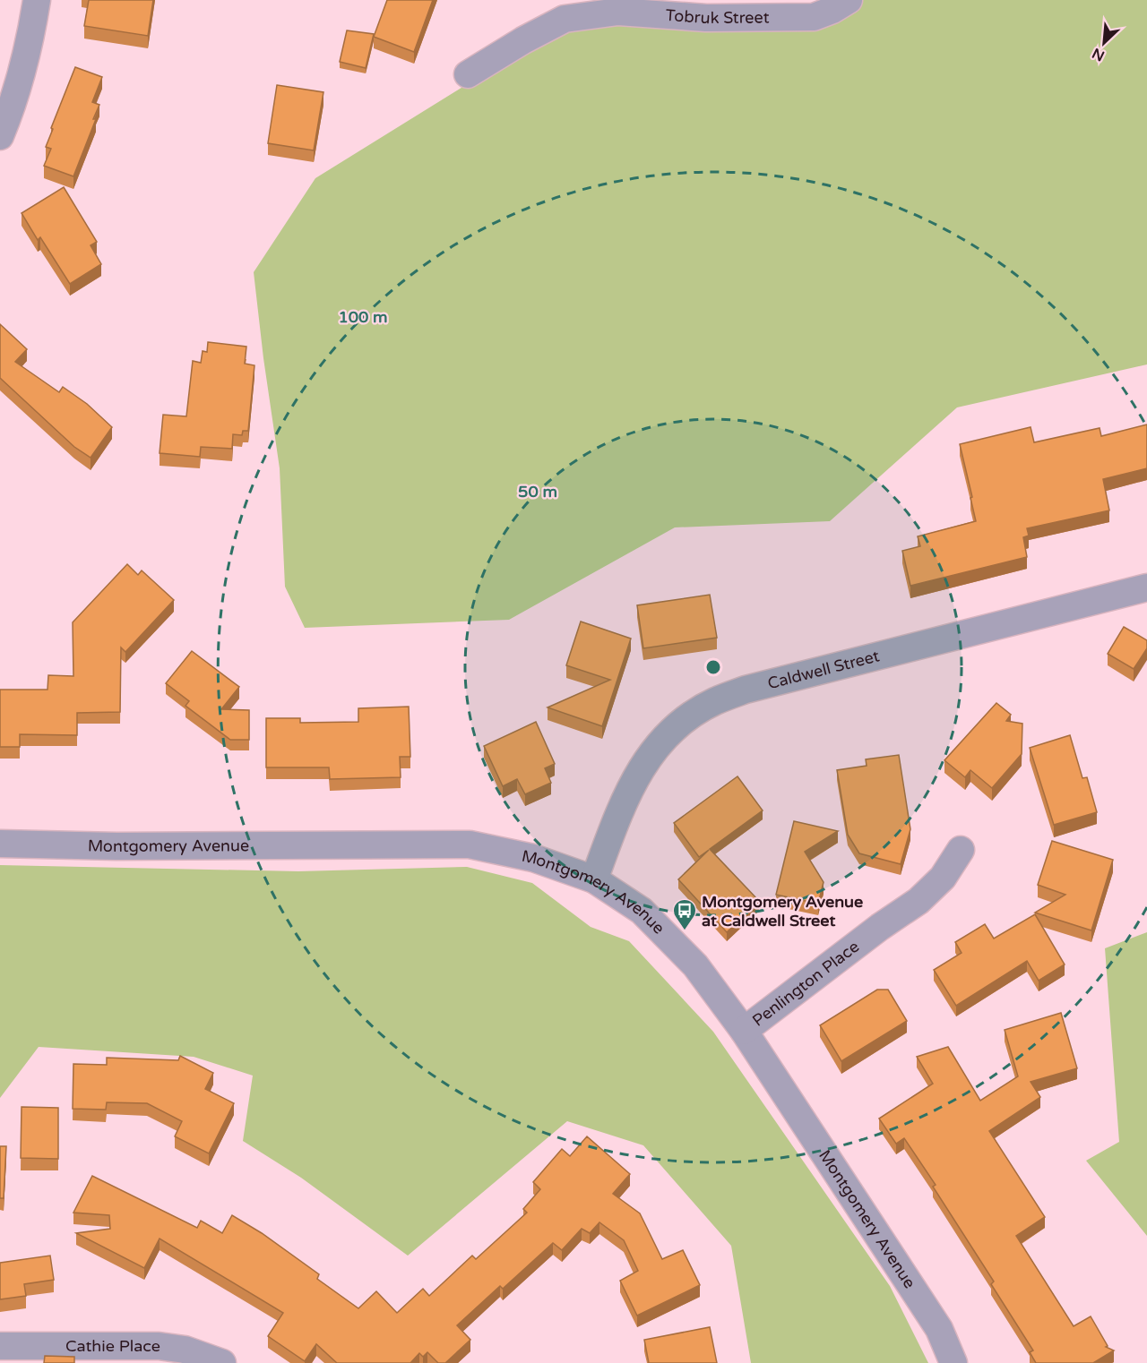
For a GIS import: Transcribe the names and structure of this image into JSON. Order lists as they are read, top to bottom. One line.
{"streets":{"street":["Tobruk Street","Caldwell Street","Montgomery Avenue","Penlington Place","Cathie Place"]},"crossings":[["Caldwell Street","Montgomery Avenue"],["Montgomery Avenue","Penlington Place"]],"places":{"bus stop":["Montgomery Avenue at Caldwell Street"]},"north":"bottom left","rings":["100 m","50 m"]}
